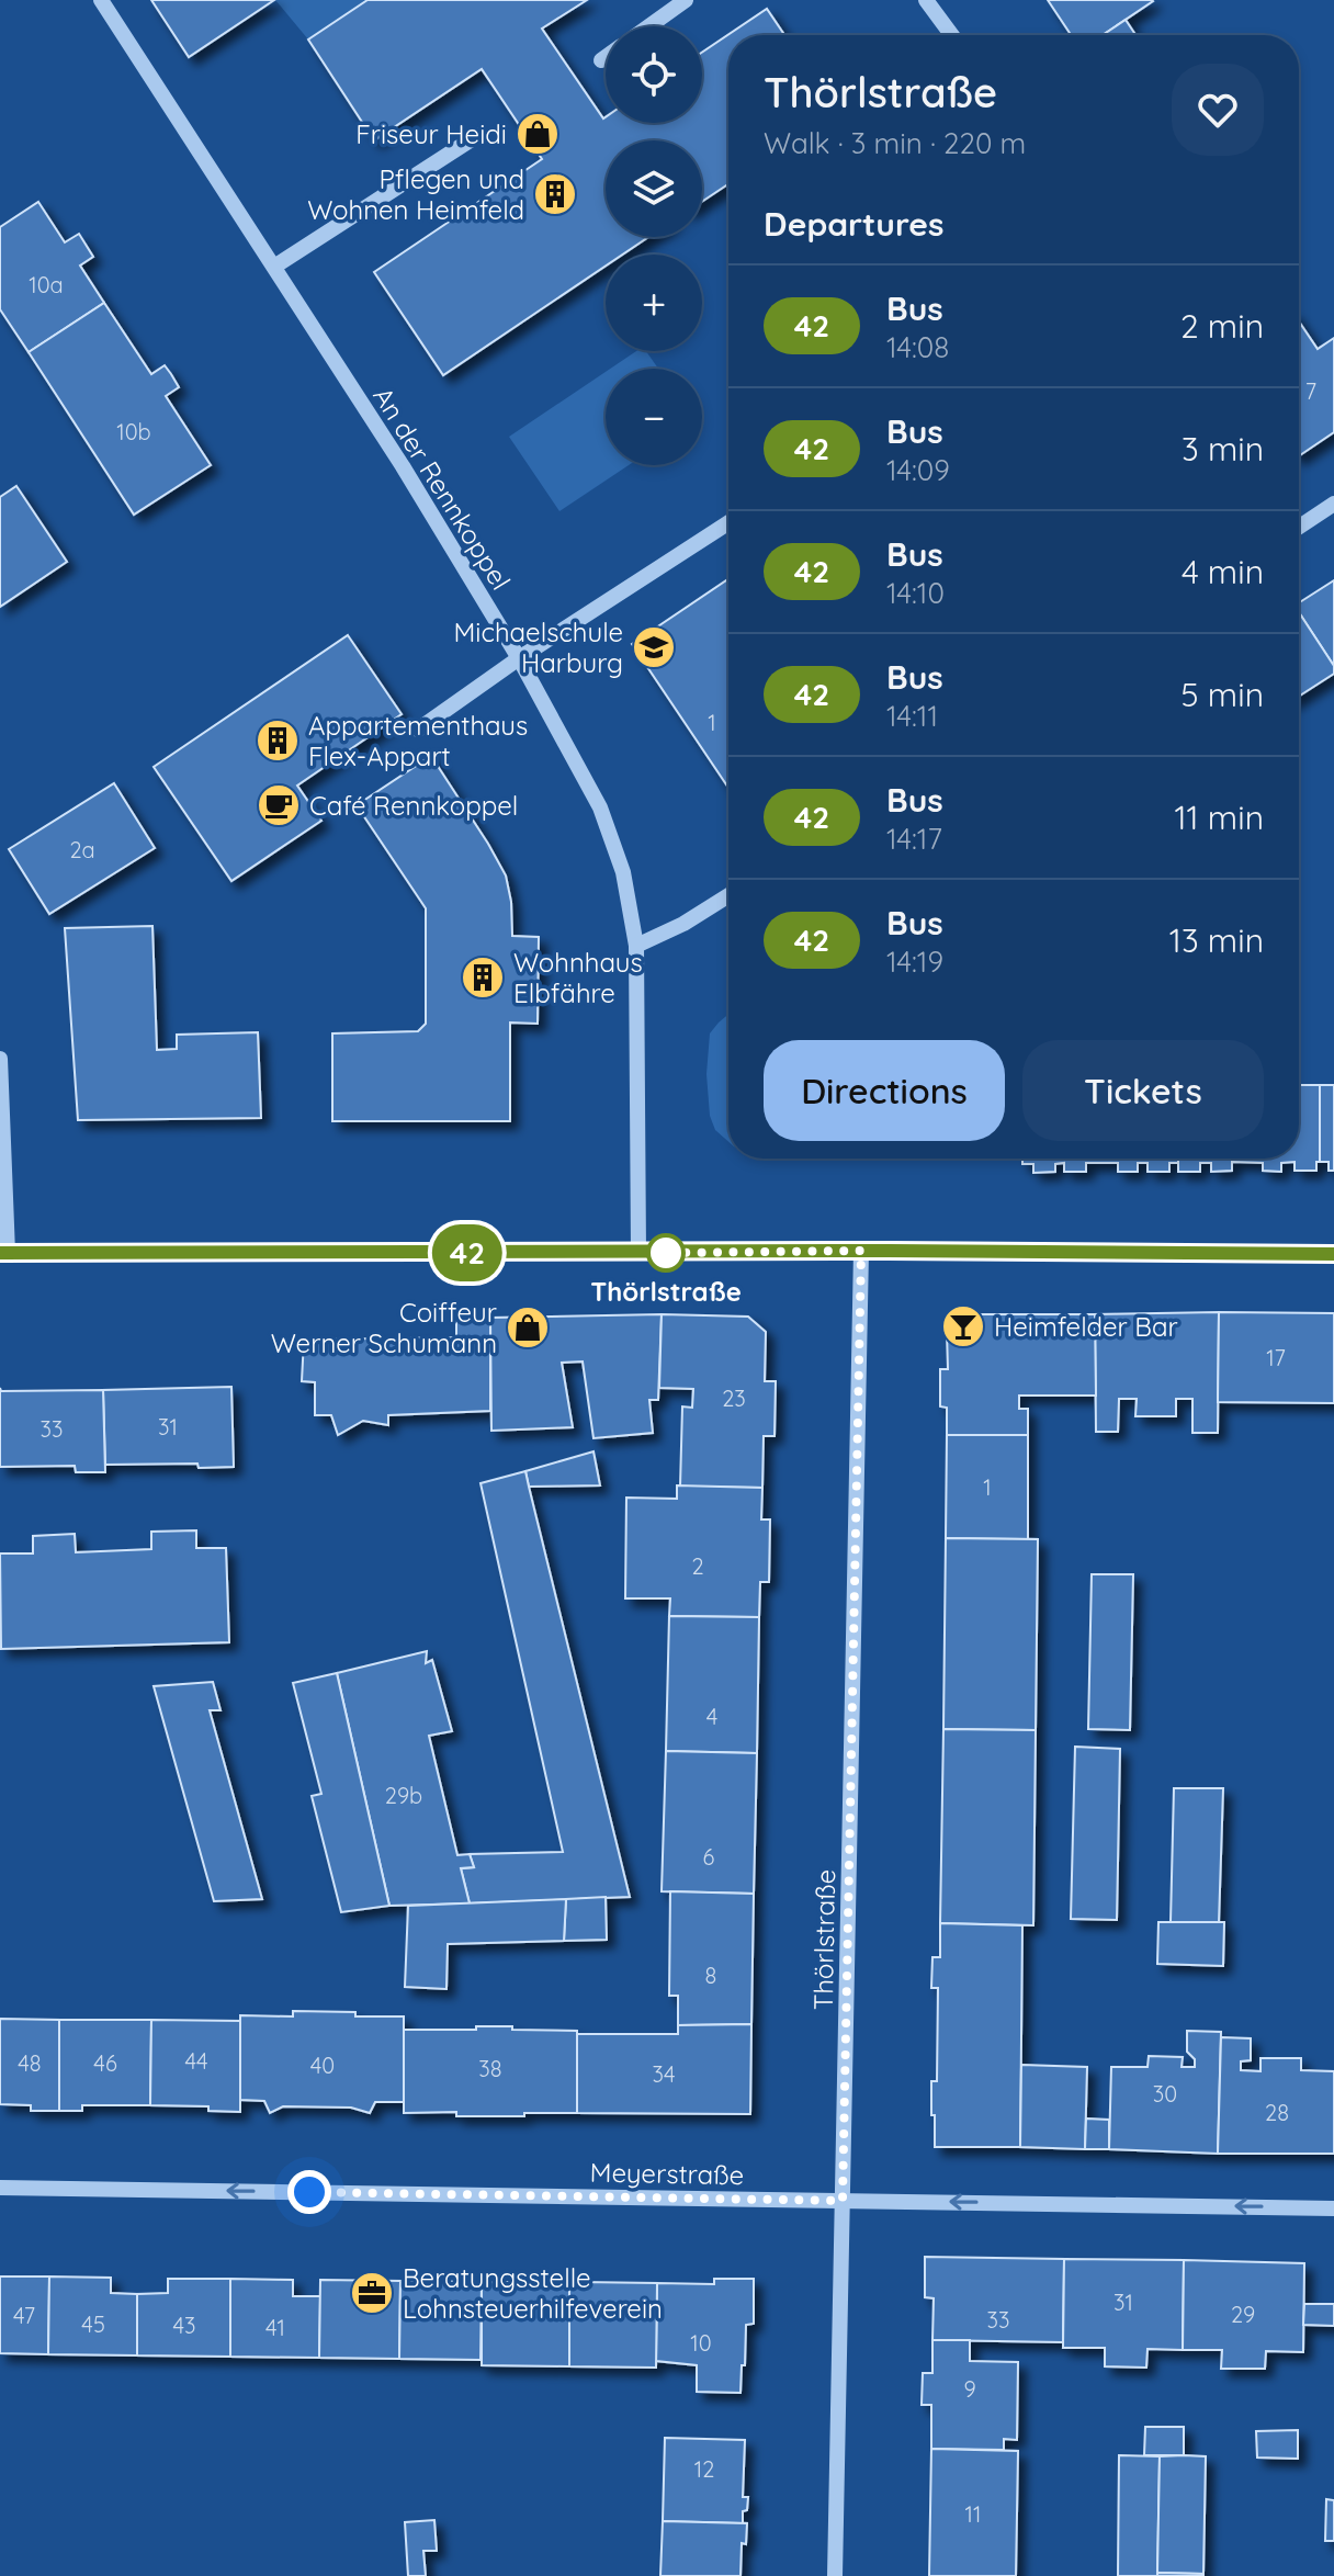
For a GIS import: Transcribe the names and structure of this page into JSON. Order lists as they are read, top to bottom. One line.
{"streets":{"street":["An der Rennkoppel","Thörlstraße","Meyerstraße"]},"crossings":[["Thörlstraße","Meyerstraße"]],"one_way":["Meyerstraße"],"places":{"shop":["Friseur Heidi","Coiffeur Werner Schumann"],"building":["Pflegen und Wohnen Heimfeld","Appartementhaus Flex-Appart","Wohnhaus Elbfähre"],"school or university":["Michaelschule Harburg"],"cafe":["Café Rennkoppel"],"other":["Thörlstraße"],"bar":["Heimfelder Bar"],"office":["Beratungsstelle Lohnsteuerhilfeverein"]},"lines":["bus line 42"],"house_numbers":["10a","7","10b","1","2a","17","23","31","33","1","2","4","29b","6","8","44","48","46","40","38","34","30","28","31","29","47","33","45","43","41","10","9","12","11"],"page":{"on_map":"42","map_buttons":["+","−"],"heading":[["Thörlstraße","Walk · 3 min · 220 m"],"Departures"],"list":[{"mark":"42","name":"Bus","note":"14:08","value":"2 min"},{"mark":"42","name":"Bus","note":"14:09","value":"3 min"},{"mark":"42","name":"Bus","note":"14:10","value":"4 min"},{"mark":"42","name":"Bus","note":"14:11","value":"5 min"},{"mark":"42","name":"Bus","note":"14:17","value":"11 min"},{"mark":"42","name":"Bus","note":"14:19","value":"13 min"}],"buttons":["Directions","Tickets"]}}
